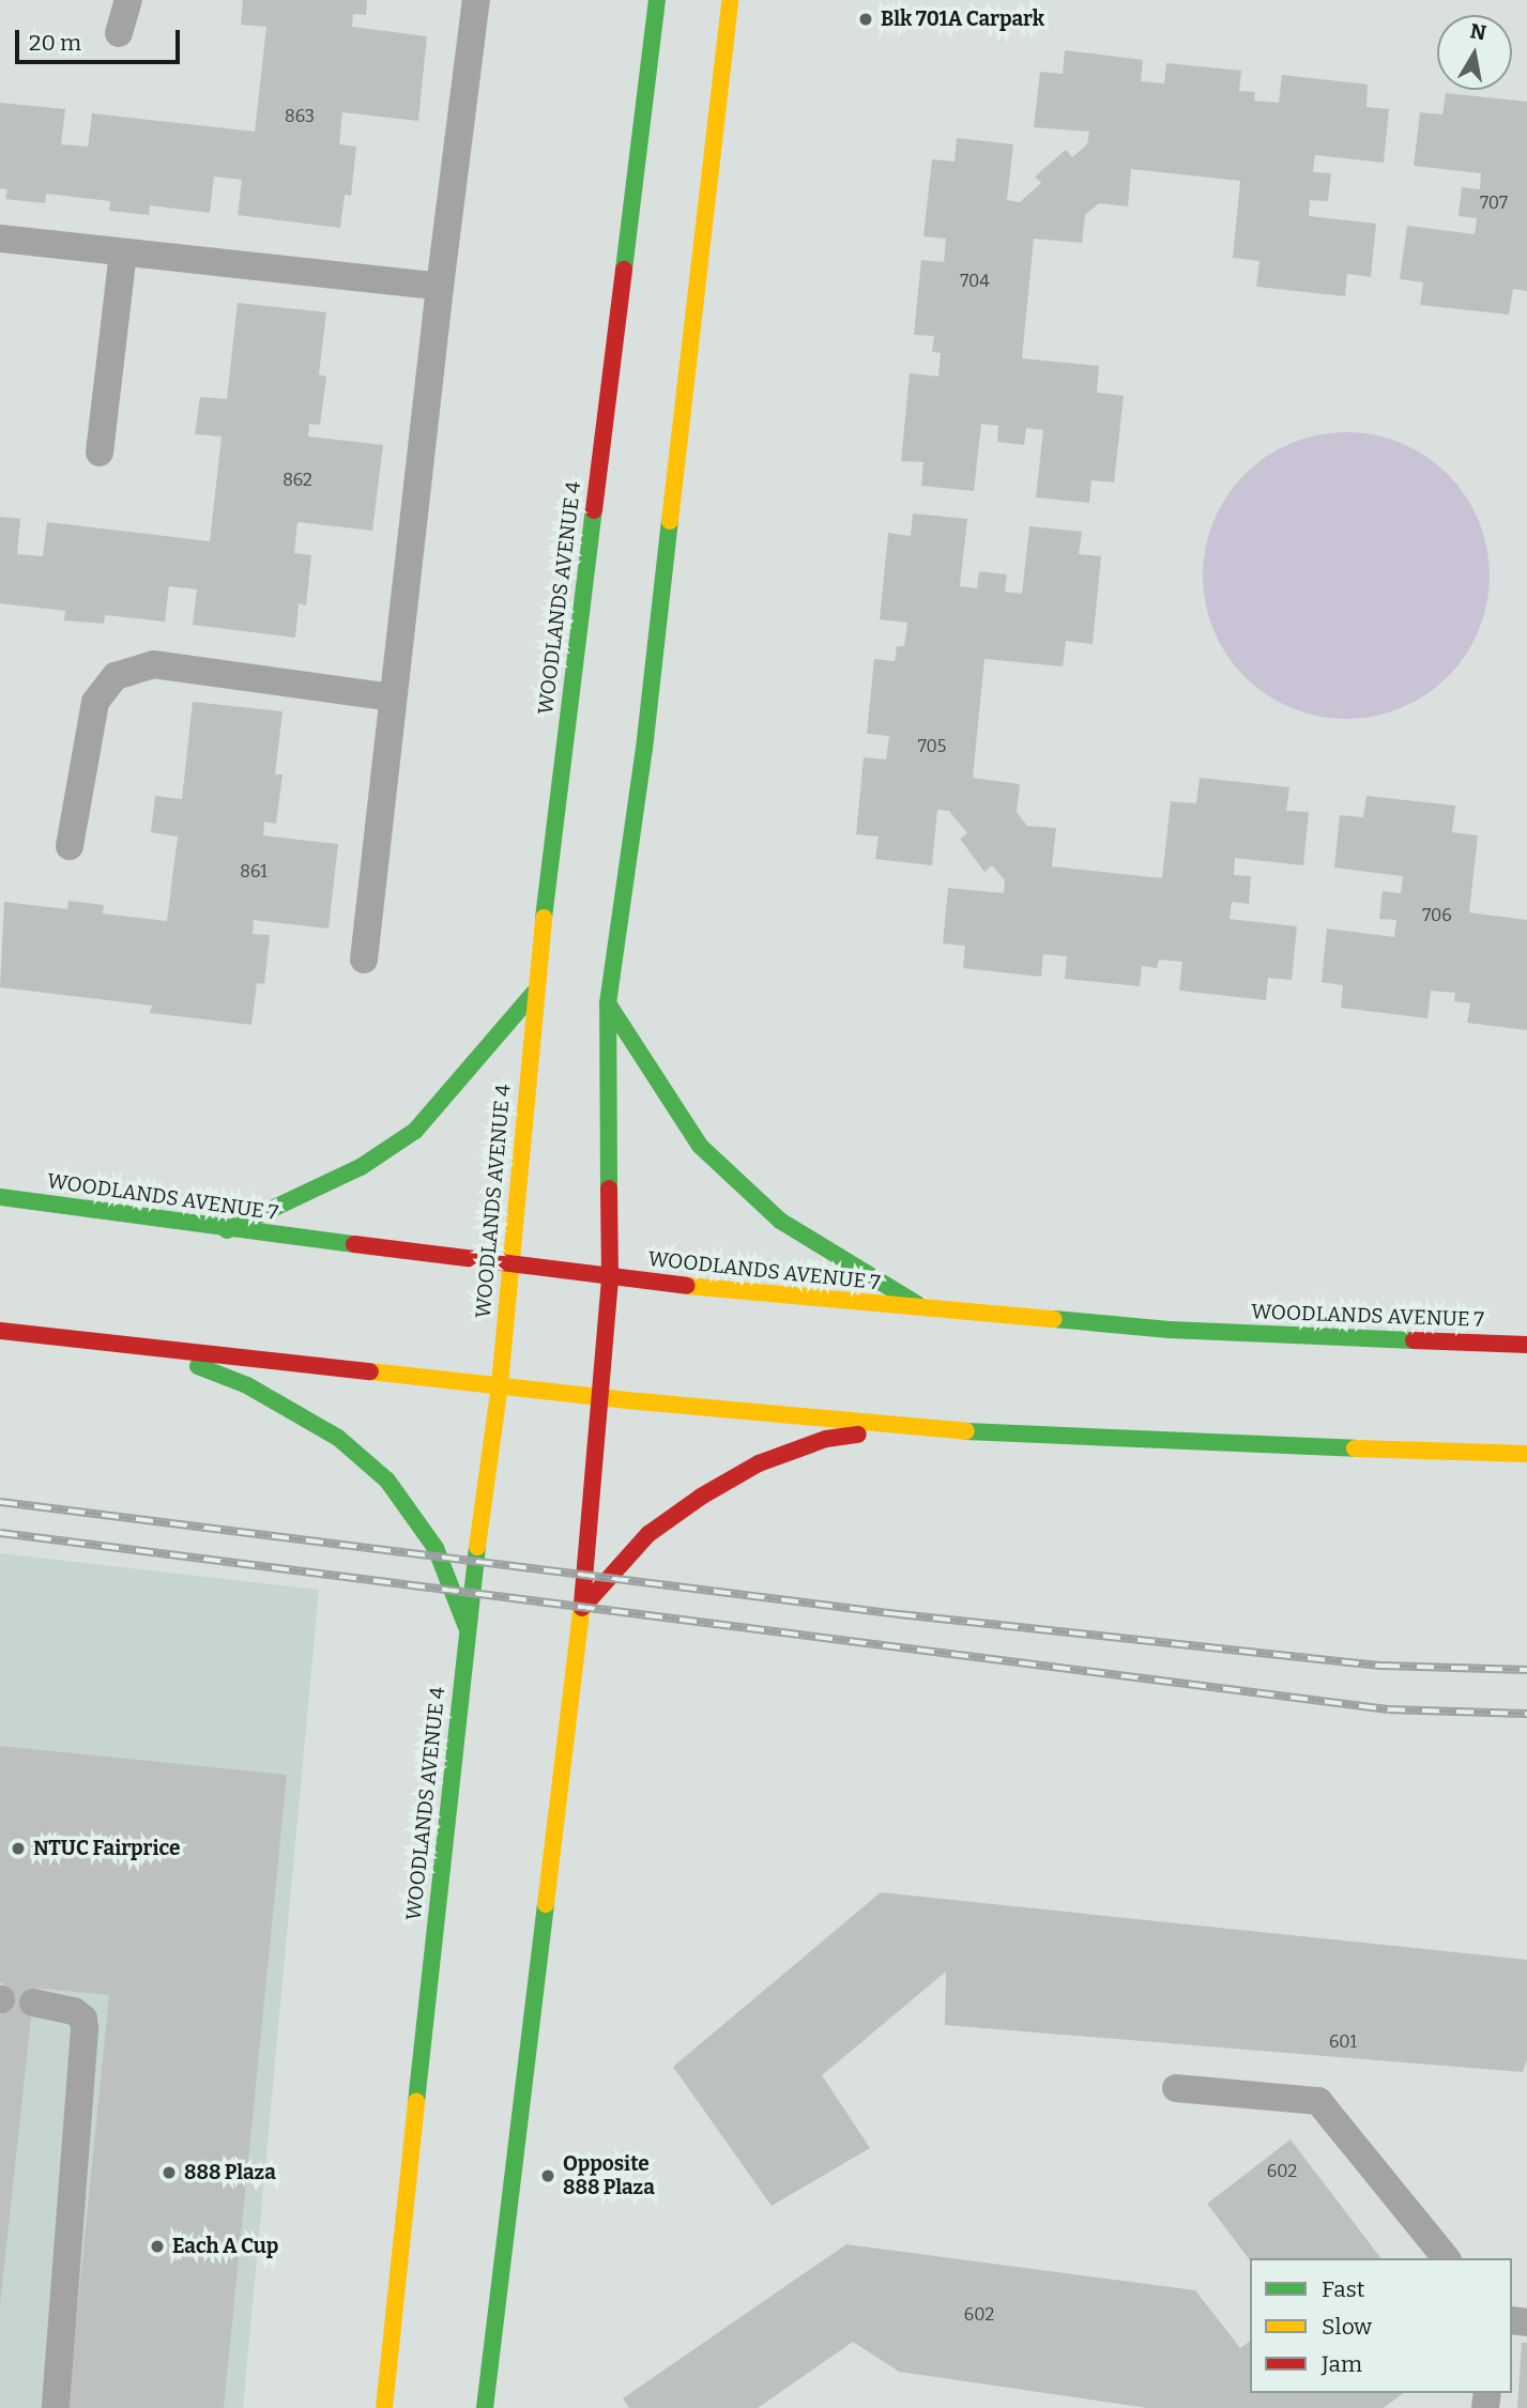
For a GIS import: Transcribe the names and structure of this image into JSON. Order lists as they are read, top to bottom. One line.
{"streets":{"main road":["WOODLANDS AVENUE 4","WOODLANDS AVENUE 7"]},"crossings":[["WOODLANDS AVENUE 4","WOODLANDS AVENUE 7"]],"places":["Blk 701A Carpark","NTUC Fairprice","888 Plaza","Opposite 888 Plaza","Each A Cup"],"house_numbers":["863","707","704","862","705","861","706","601","602","602"],"legend":["Fast","Slow","Jam"],"scale_bar":"20 m","north":"top"}
